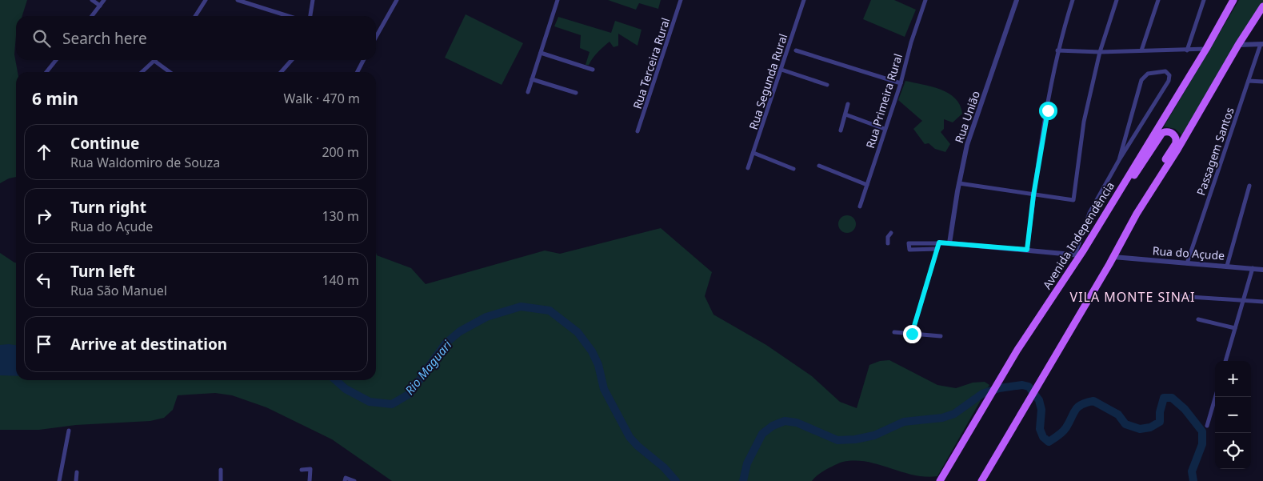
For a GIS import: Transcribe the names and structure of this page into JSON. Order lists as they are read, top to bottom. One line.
{"streets":{"main road":["Avenida Independência"],"street":["Rua Terceira Rural","Rua Segunda Rural","Rua Primeira Rural","Rua União","Passagem Santos","Rua do Açude"]},"crossings":[["Passagem Santos","Rua do Açude"]],"districts":["VILA MONTE SINAI"],"water":["Rio Maguari"],"page":{"search":"Search here","heading":["6 min","Walk · 470 m"],"list":[["Continue","Rua Waldomiro de Souza","200 m"],["Turn right","Rua do Açude","130 m"],["Turn left","Rua São Manuel","140 m"],"Arrive at destination"],"map_buttons":["+","−"]}}
